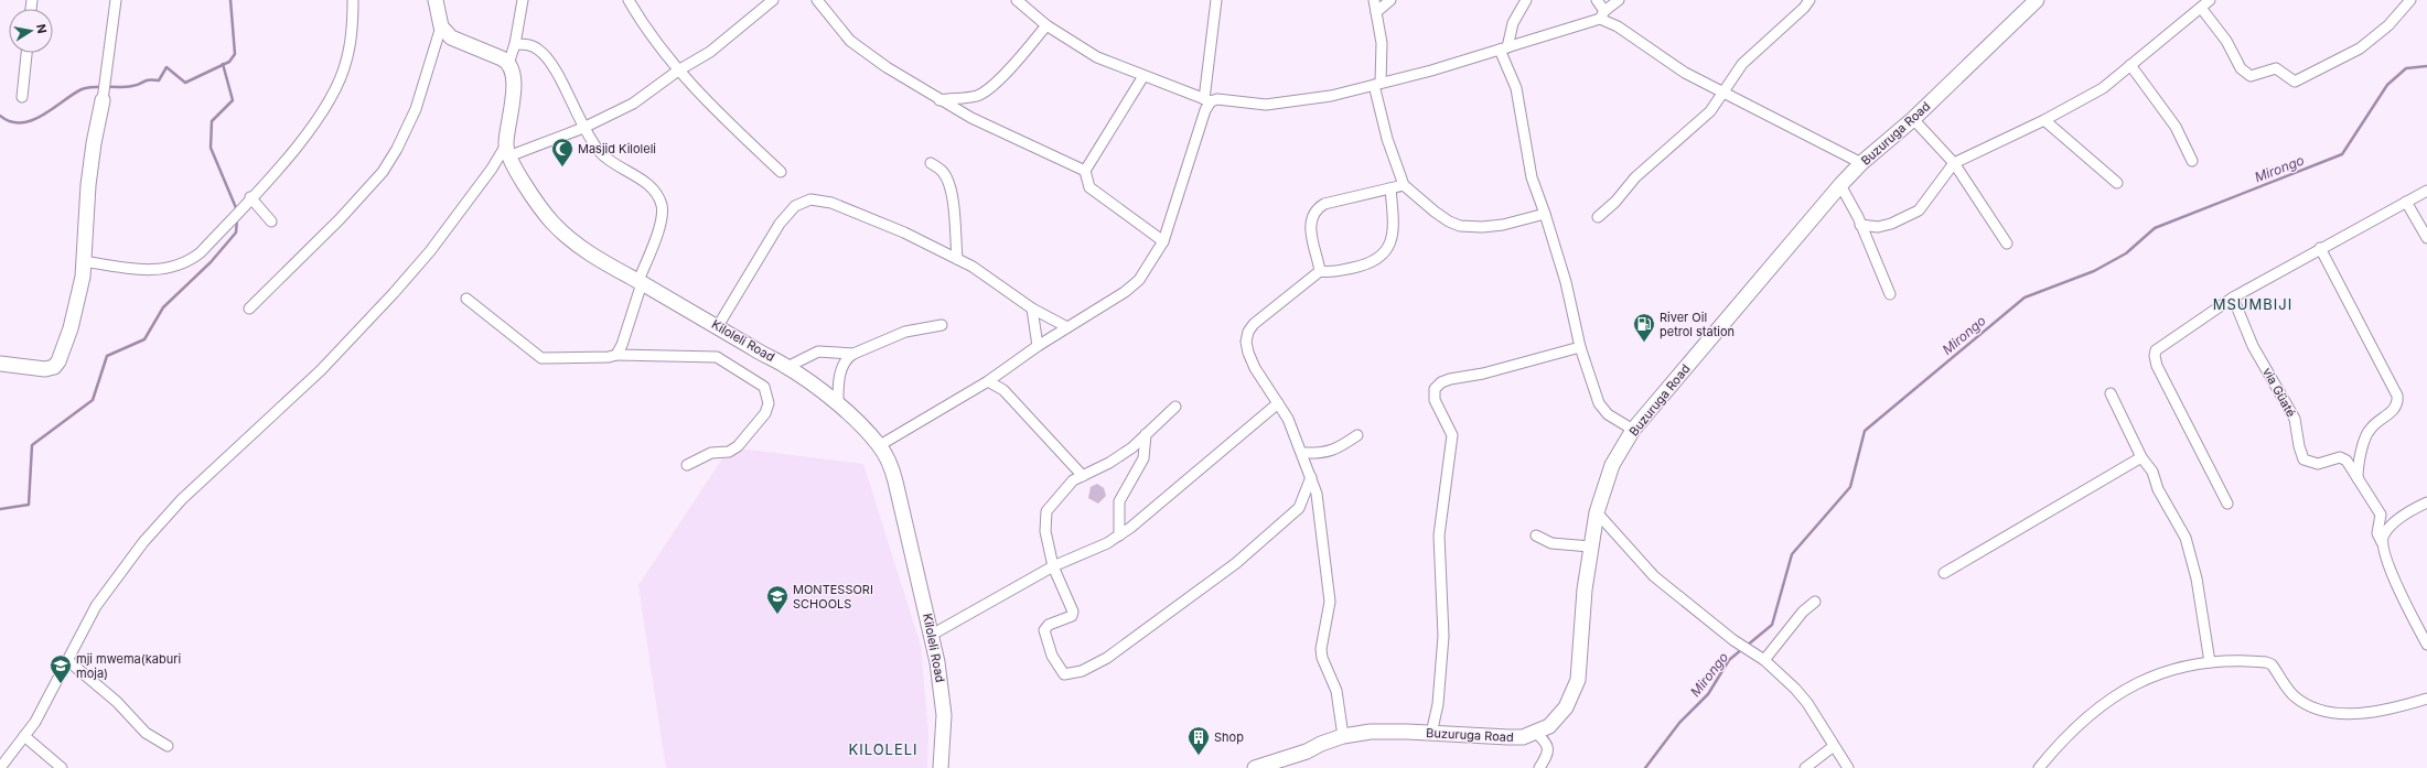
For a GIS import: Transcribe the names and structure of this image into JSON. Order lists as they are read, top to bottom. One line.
{"streets":{"main road":["Buzuruga Road","Kiloleli Road"],"street":["via Güaté"]},"districts":["MSUMBIJI","KILOLELI"],"water":["Mirongo"],"places":{"mosque":["Masjid Kiloleli"],"fuel station":["River Oil petrol station"],"school or university":["MONTESSORI SCHOOLS","mji mwema(kaburi moja)"],"building":["Shop"]},"north":"right"}
